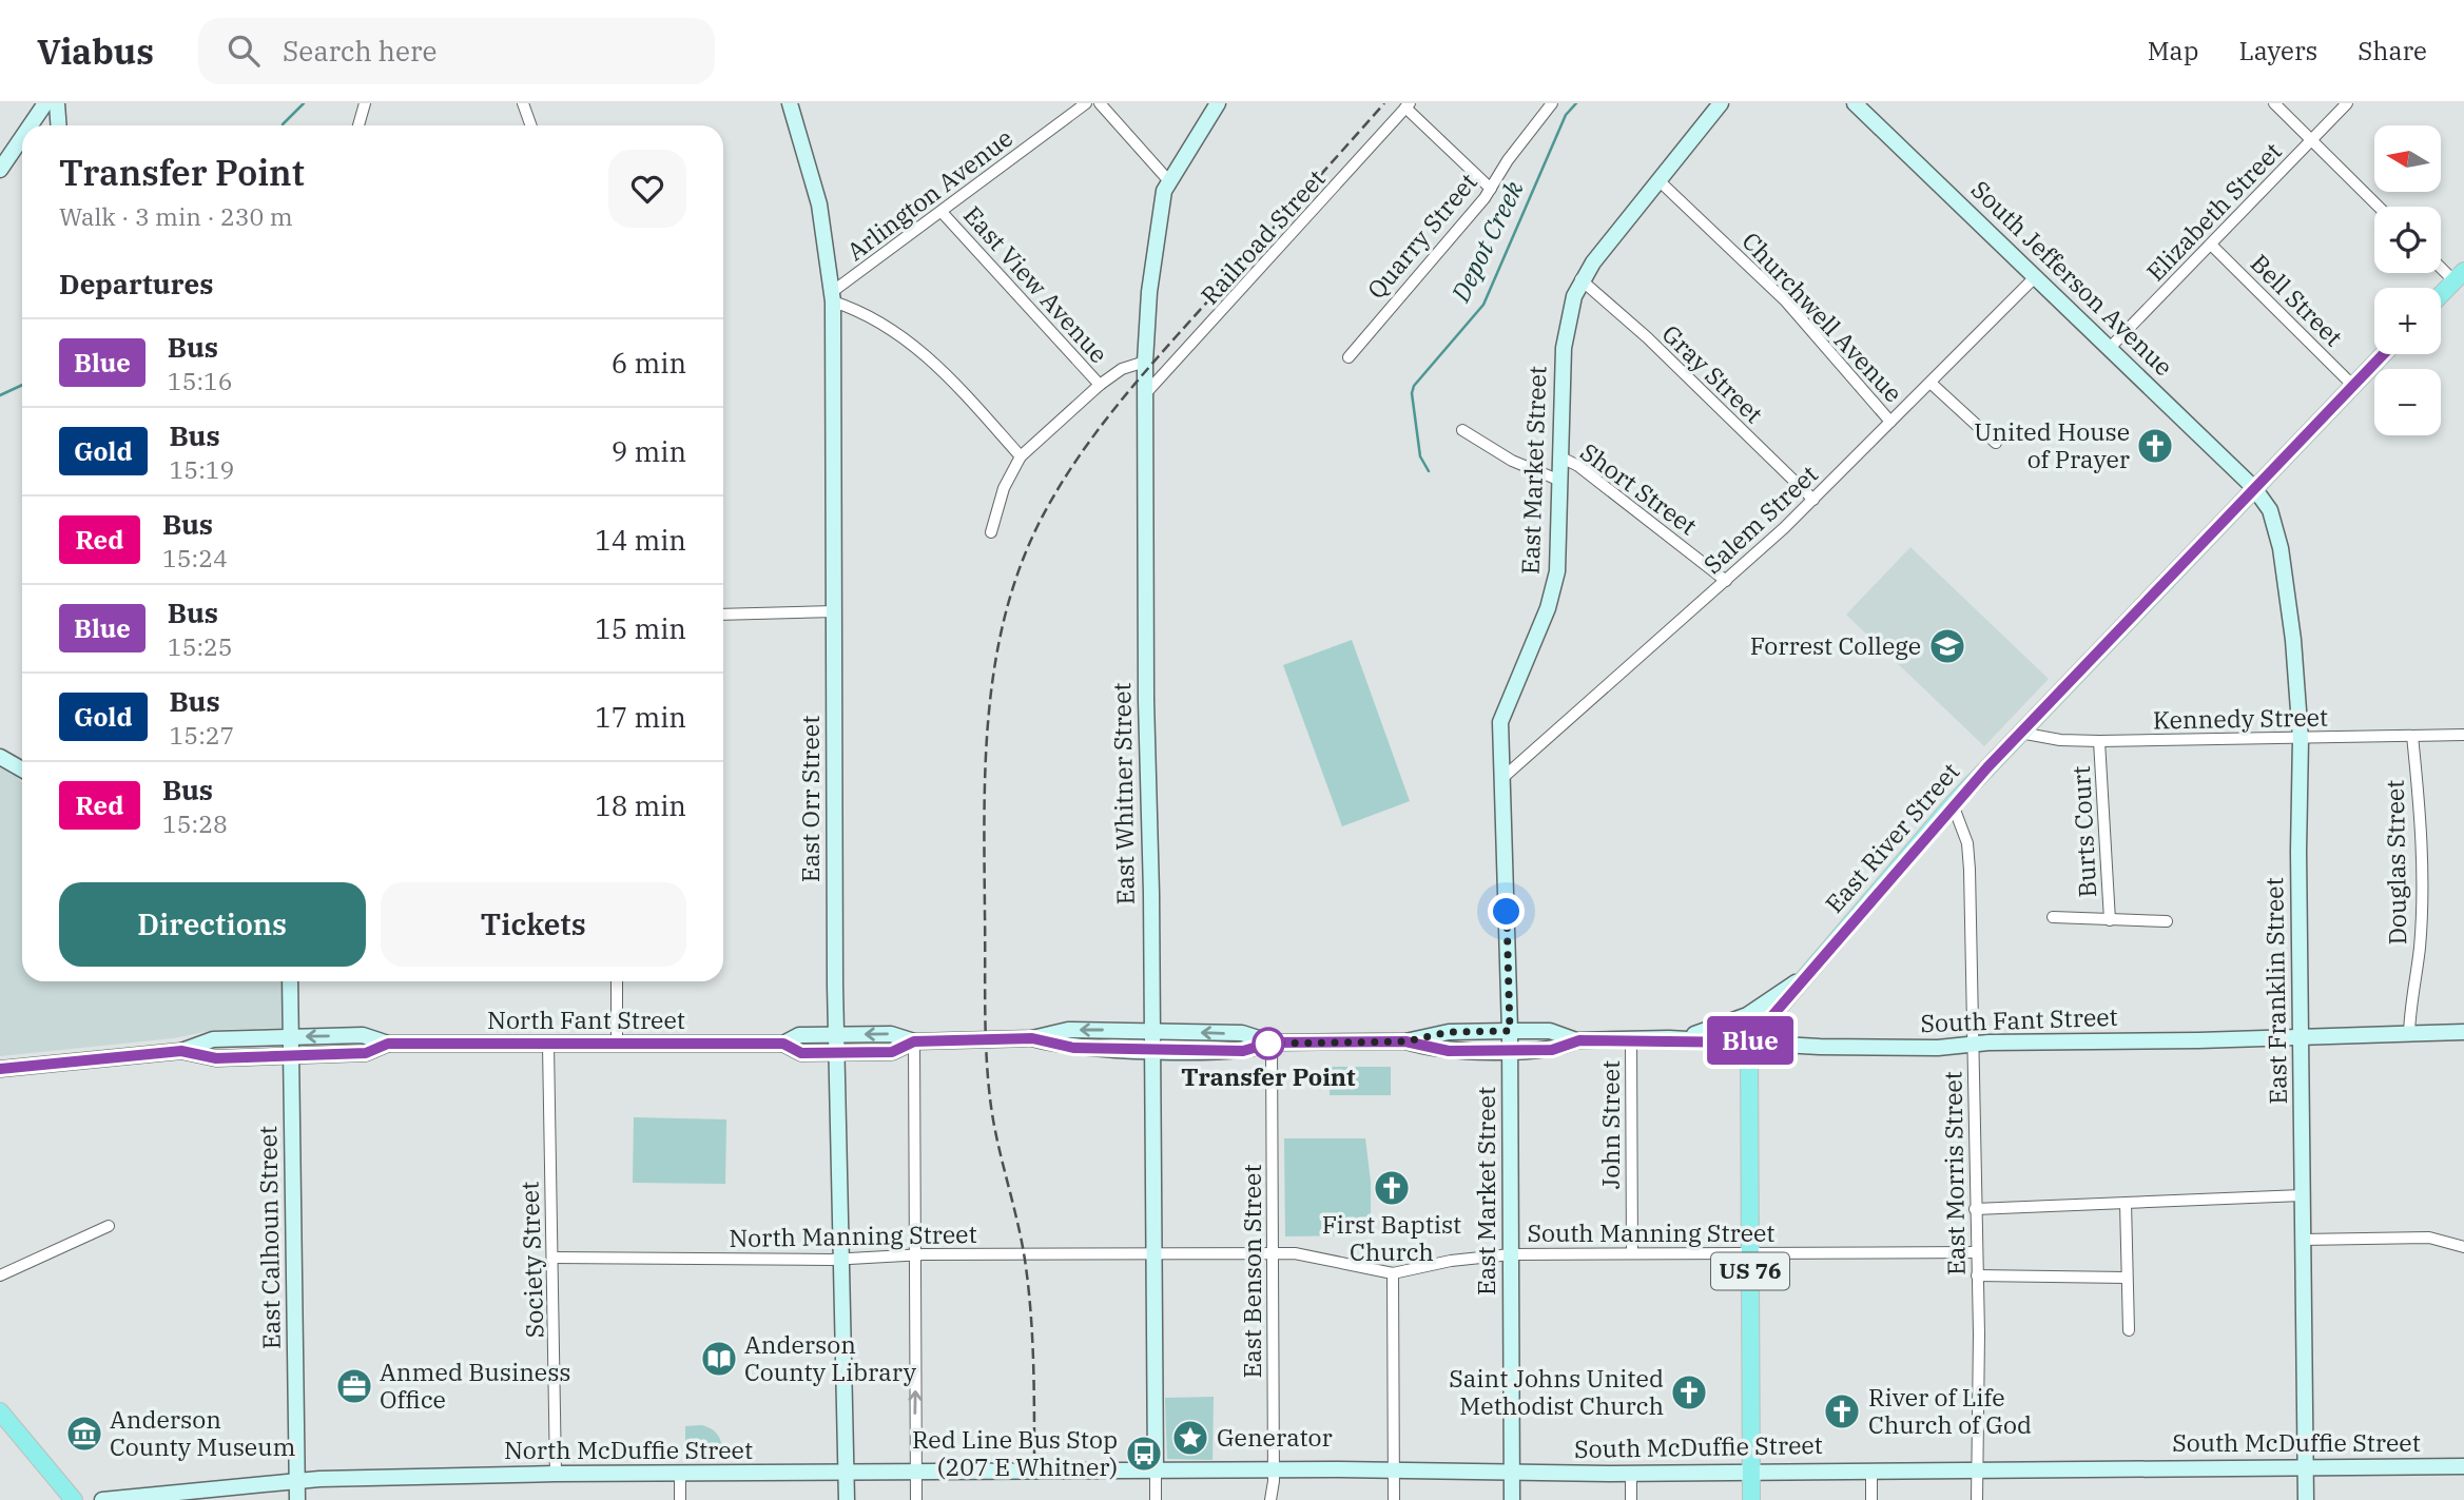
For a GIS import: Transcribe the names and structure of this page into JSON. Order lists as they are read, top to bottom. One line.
{"streets":{"main road":["East River Street","US 76"],"street":["Arlington Avenue","Elizabeth Street","Quarry Street","Railroad Street","South Jefferson Avenue","East View Avenue","Bell Street","Churchwell Avenue","Gray Street","East Market Street","Short Street","Salem Street","Kennedy Street","East Whitner Street","East Orr Street","Burts Court","Douglas Street","East Franklin Street","North Fant Street","South Fant Street","John Street","East Morris Street","South Manning Street","North Manning Street","East Calhoun Street","Society Street","East Benson Street","South McDuffie Street","North McDuffie Street"]},"crossings":[["Arlington Avenue","East View Avenue"],["Arlington Avenue","East Orr Street"],["Elizabeth Street","South Jefferson Avenue"],["Elizabeth Street","Bell Street"],["Railroad Street","East Whitner Street"],["South Jefferson Avenue","Salem Street"],["South Jefferson Avenue","East River Street"],["South Jefferson Avenue","East Franklin Street"],["Bell Street","East River Street"],["Churchwell Avenue","East Market Street"],["Churchwell Avenue","Salem Street"],["Gray Street","East Market Street"],["Gray Street","Salem Street"],["East Market Street","Short Street"],["East Market Street","Salem Street"],["East Market Street","South Fant Street"],["East Market Street","South Manning Street"],["East Market Street","South McDuffie Street"],["Short Street","Salem Street"],["Kennedy Street","Burts Court"],["Kennedy Street","East River Street"],["Kennedy Street","Douglas Street"],["Kennedy Street","East Franklin Street"],["East Whitner Street","North Fant Street"],["East Whitner Street","South Fant Street"],["East Whitner Street","South Manning Street"],["East Whitner Street","North Manning Street"],["East Whitner Street","South McDuffie Street"],["East Whitner Street","North McDuffie Street"],["East Orr Street","North Fant Street"],["East Orr Street","North Manning Street"],["East Orr Street","North McDuffie Street"],["East River Street","East Franklin Street"],["East River Street","South Fant Street"],["East River Street","East Morris Street"],["East River Street","US 76"],["Douglas Street","South Fant Street"],["East Franklin Street","South Fant Street"],["East Franklin Street","South McDuffie Street"],["North Fant Street","South Fant Street"],["North Fant Street","East Calhoun Street"],["North Fant Street","Society Street"],["South Fant Street","John Street"],["South Fant Street","East Morris Street"],["South Fant Street","East Benson Street"],["South Fant Street","US 76"],["John Street","South Manning Street"],["East Morris Street","South Manning Street"],["East Morris Street","South McDuffie Street"],["South Manning Street","North Manning Street"],["South Manning Street","East Benson Street"],["South Manning Street","US 76"],["North Manning Street","Society Street"],["East Calhoun Street","North McDuffie Street"],["Society Street","North McDuffie Street"],["East Benson Street","South McDuffie Street"],["US 76","South McDuffie Street"],["South McDuffie Street","North McDuffie Street"]],"water":["Depot Creek"],"places":{"church":["United House of Prayer","First Baptist Church","Saint Johns United Methodist Church","River of Life Church of God"],"school or university":["Forrest College"],"other":["Transfer Point"],"library":["Anderson County Library"],"office":["Anmed Business Office"],"museum":["Anderson County Museum"],"place":["Generator"],"bus stop":["Red Line Bus Stop (207 E Whitner)"]},"lines":["bus line Blue"],"north":"left","page":{"header":"Viabus","search":"Search here","nav":["Map","Layers","Share"],"on_map":"Blue","map_buttons":["+","−"],"heading":[["Transfer Point","Walk · 3 min · 230 m"],"Departures"],"list":[{"mark":"Blue","name":"Bus","note":"15:16","value":"6 min"},{"mark":"Gold","name":"Bus","note":"15:19","value":"9 min"},{"mark":"Red","name":"Bus","note":"15:24","value":"14 min"},{"mark":"Blue","name":"Bus","note":"15:25","value":"15 min"},{"mark":"Gold","name":"Bus","note":"15:27","value":"17 min"},{"mark":"Red","name":"Bus","note":"15:28","value":"18 min"}],"buttons":["Directions","Tickets"]}}
